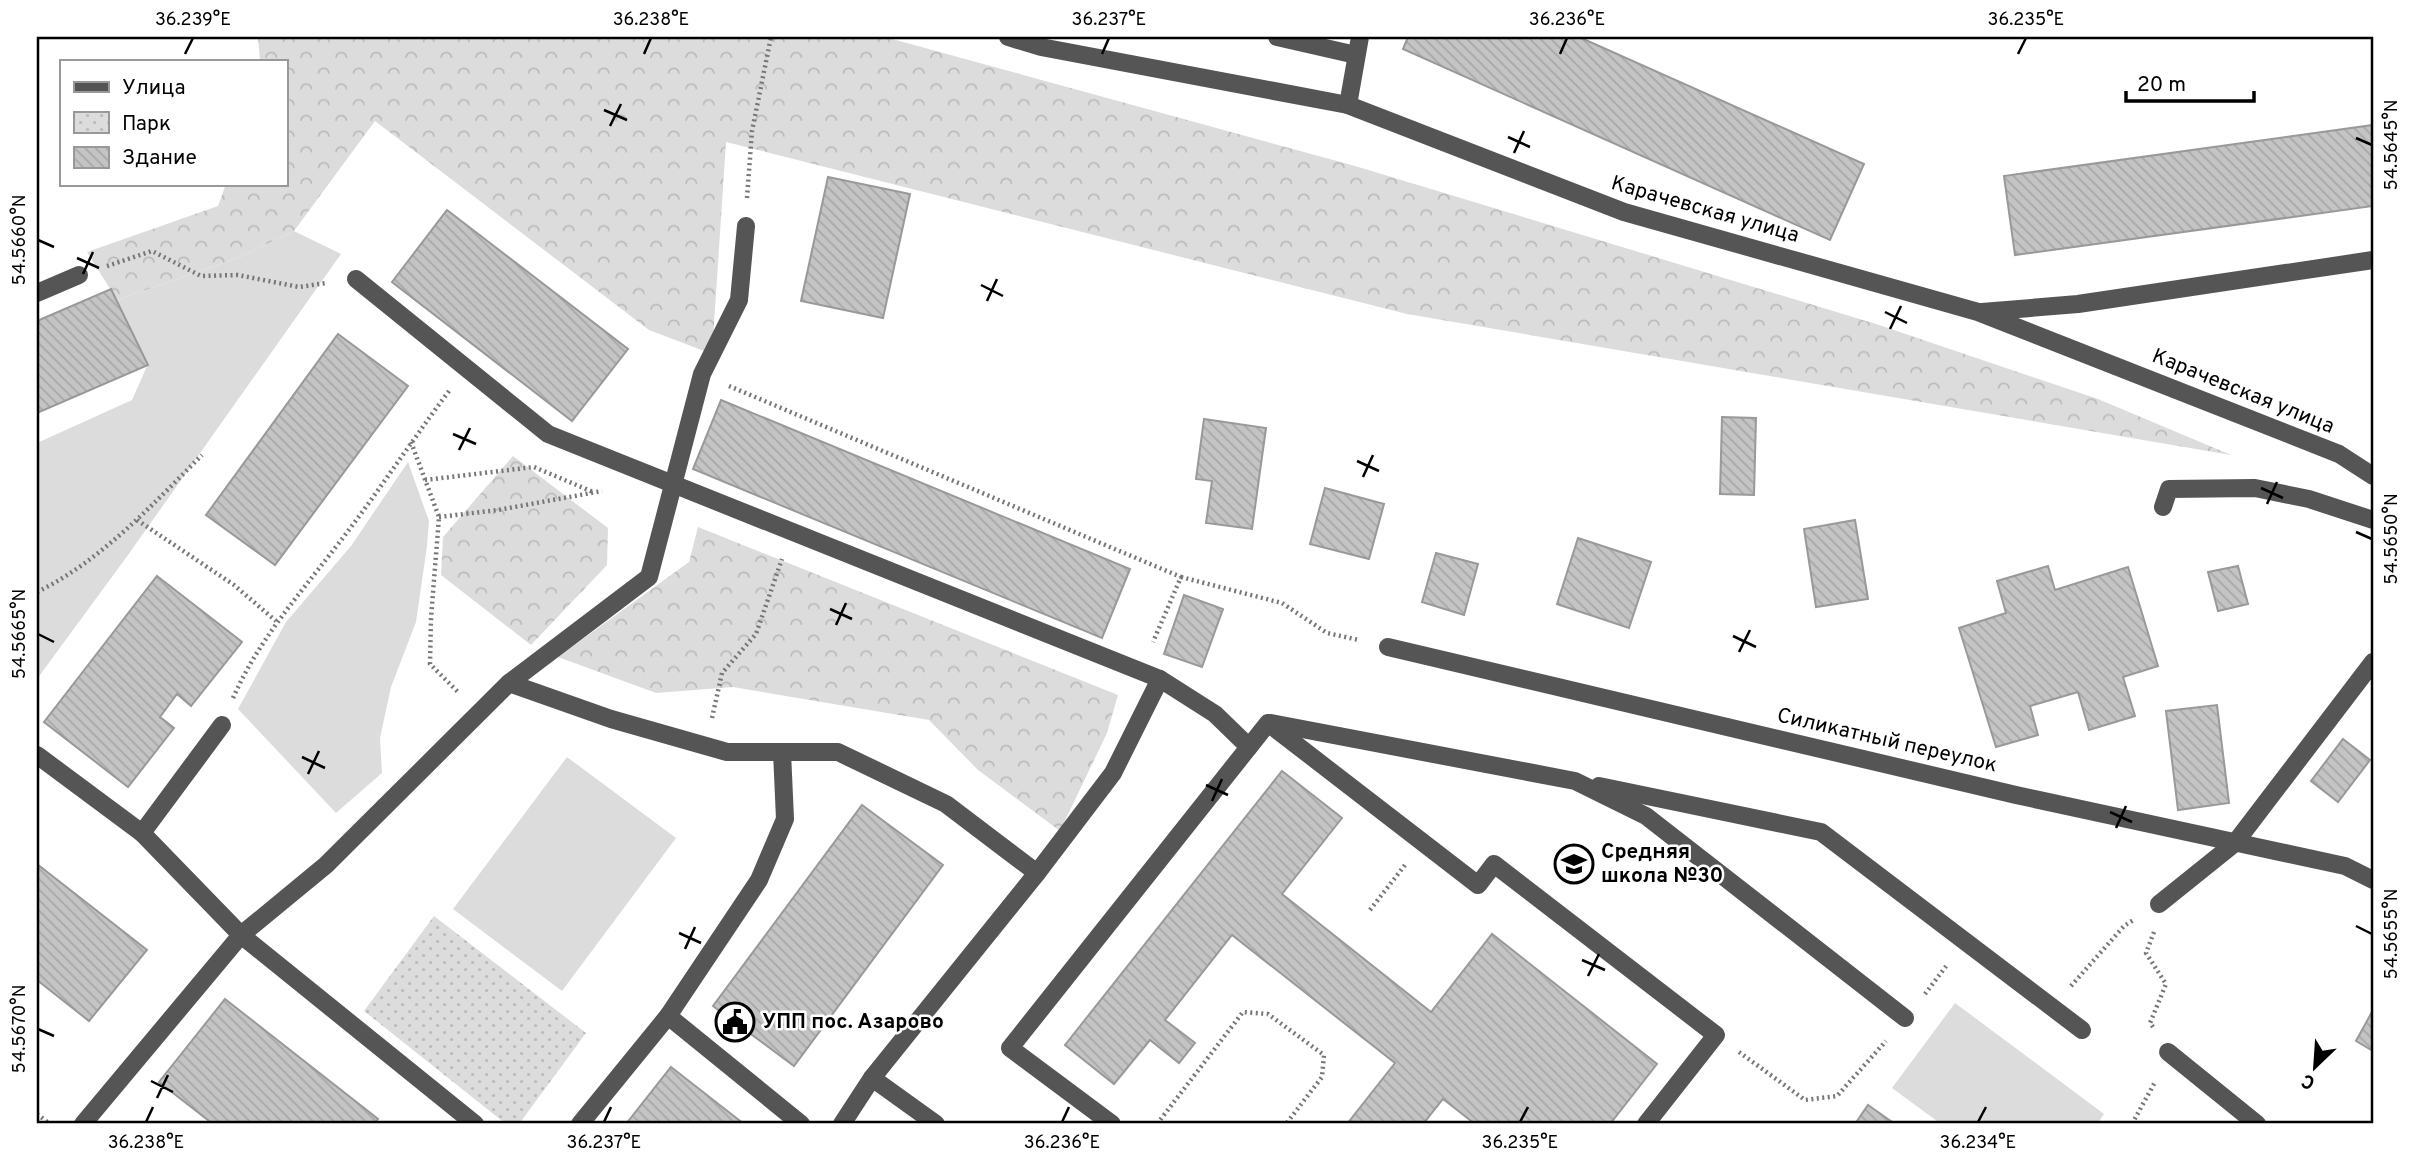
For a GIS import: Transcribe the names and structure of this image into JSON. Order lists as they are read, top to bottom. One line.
{"streets":{"street":["Карачевская улица","Силикатный переулок"]},"places":{"school or university":["Средняя школа №30"],"public building":["УПП пос. Азарово"]},"legend":["Улица","Парк","Здание"],"scale_bar":"20 m","north":"bottom left","coordinates":["36.239°E","36.238°E","36.237°E","36.236°E","36.235°E","54.5645°N","54.5660°N","54.5650°N","54.5665°N","54.5655°N","54.5670°N","36.234°E"]}
